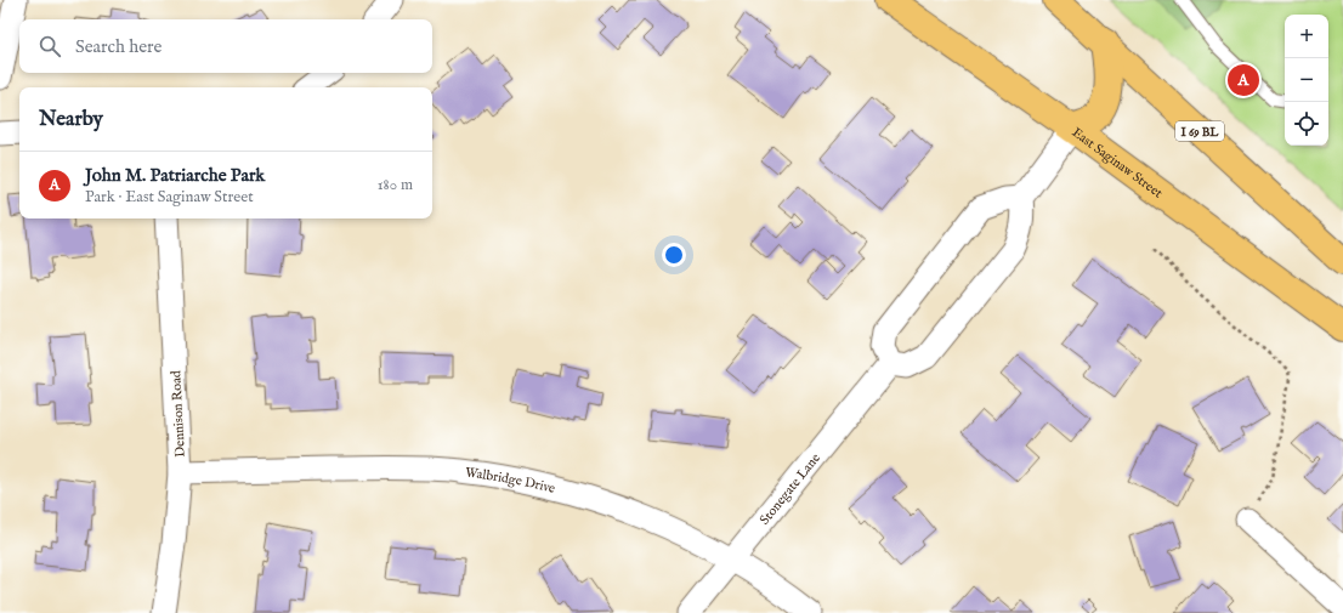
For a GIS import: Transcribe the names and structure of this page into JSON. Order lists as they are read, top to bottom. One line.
{"streets":{"main road":["I 69 BL","East Saginaw Street"],"street":["Dennison Road","Walbridge Drive","Stonegate Lane"]},"crossings":[["Dennison Road","Walbridge Drive"],["Walbridge Drive","Stonegate Lane"]],"page":{"map_buttons":["+","−"],"search":"Search here","pins":"A","heading":"Nearby","list":[{"mark":"A","name":"John M. Patriarche Park","note":"Park · East Saginaw Street","value":"180 m"}]}}
